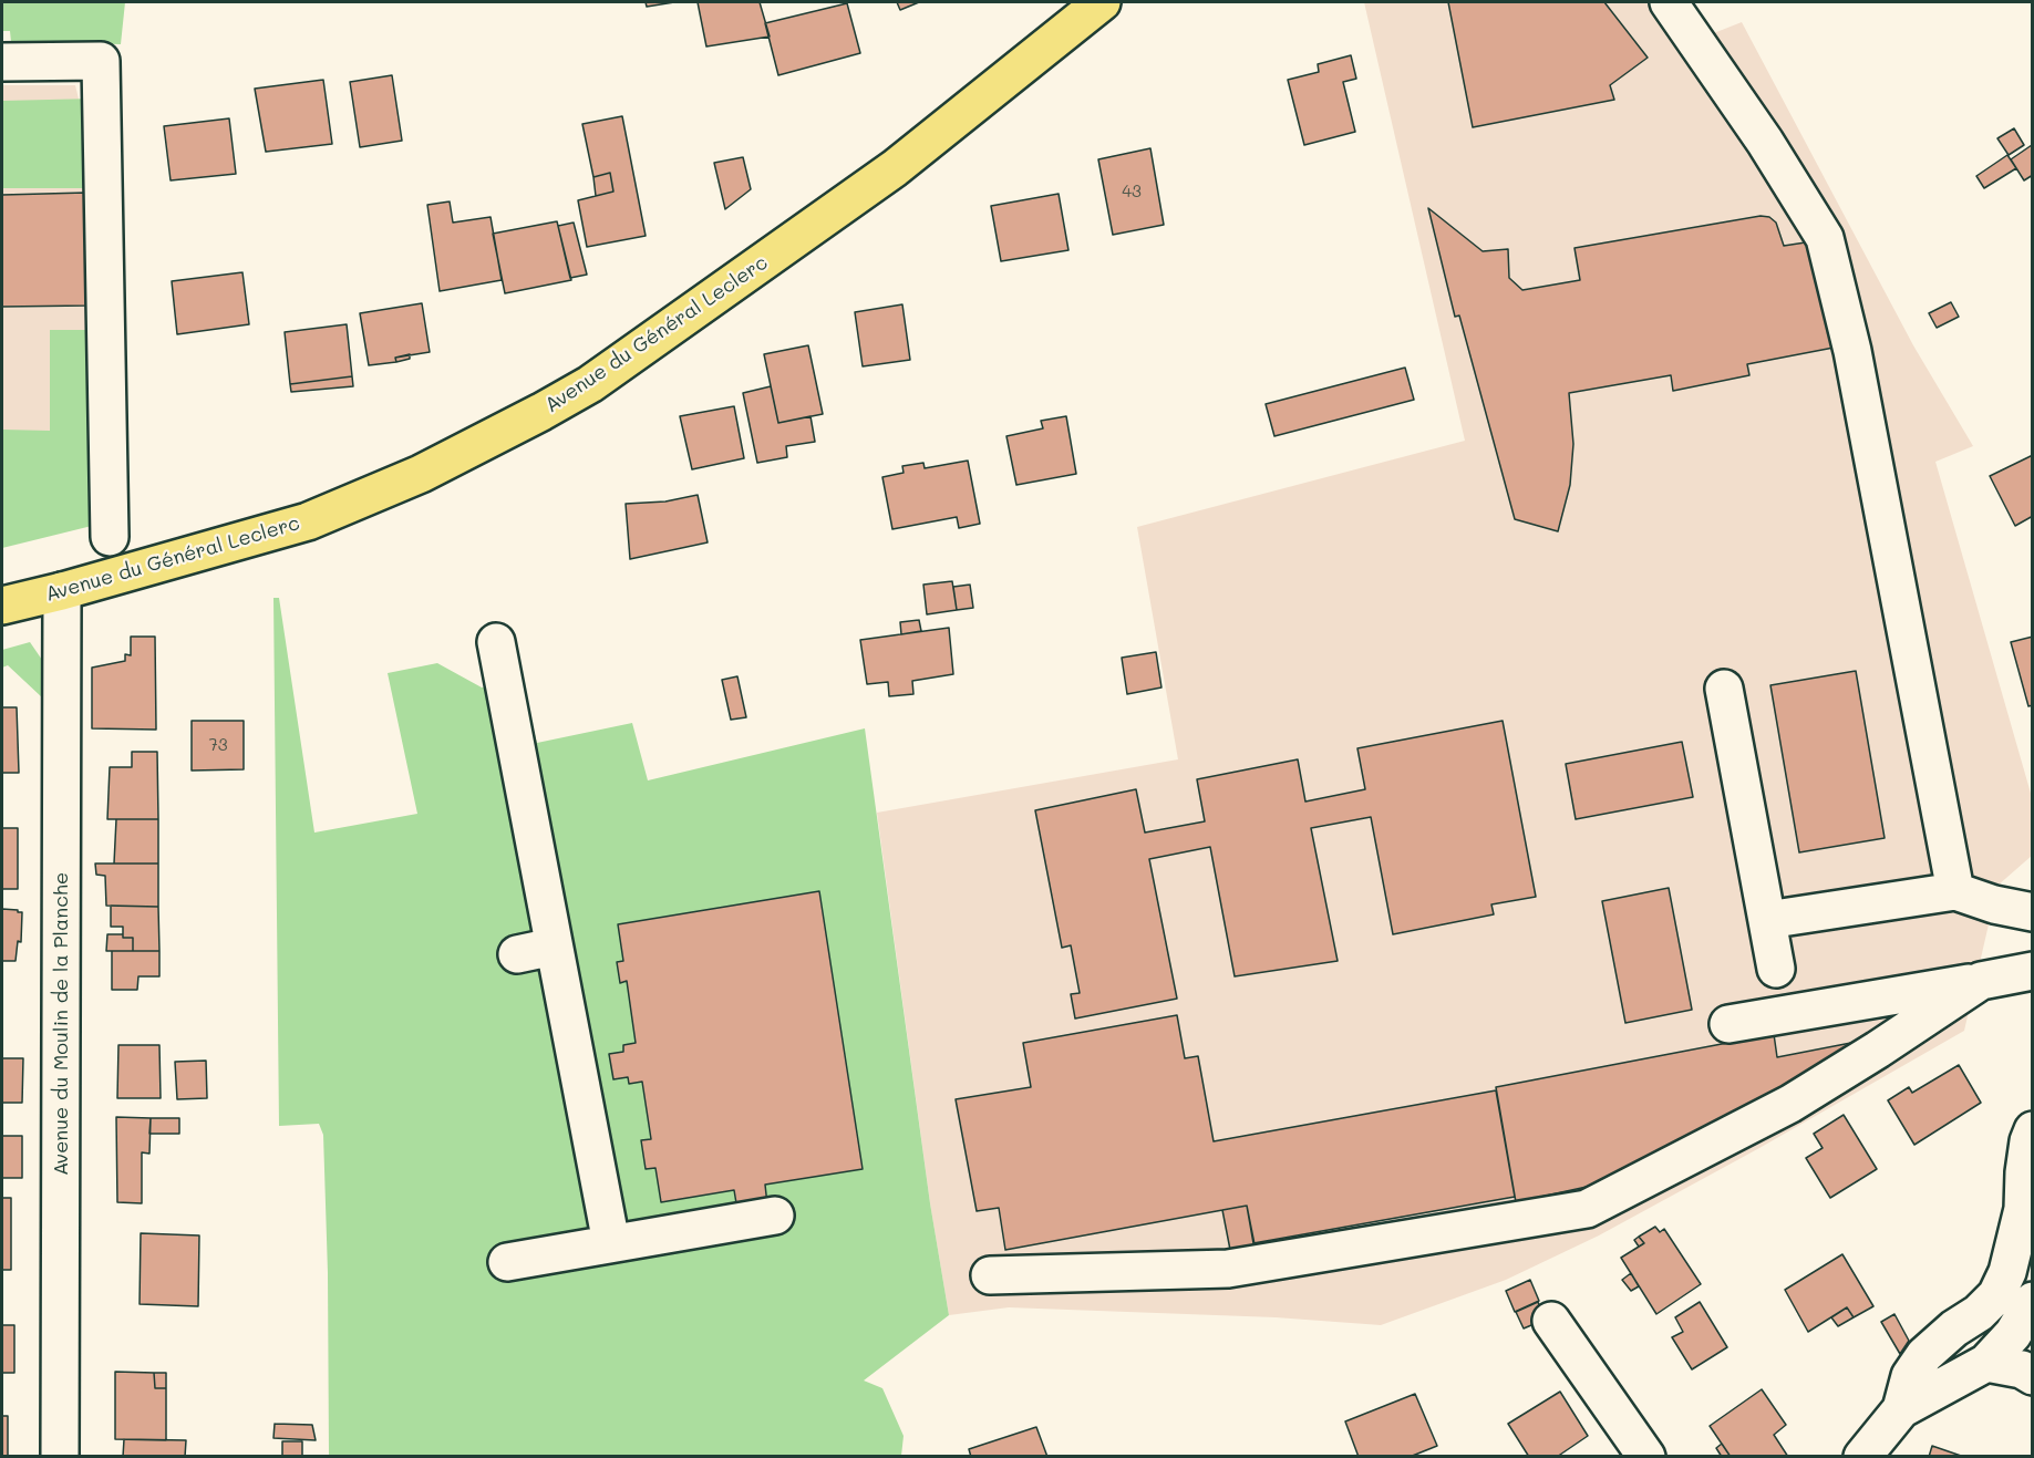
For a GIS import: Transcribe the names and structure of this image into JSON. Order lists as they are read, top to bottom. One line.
{"streets":{"main road":["Avenue du Général Leclerc"],"street":["Avenue du Moulin de la Planche"]},"crossings":[["Avenue du Général Leclerc","Avenue du Moulin de la Planche"]],"house_numbers":["43","73"]}
